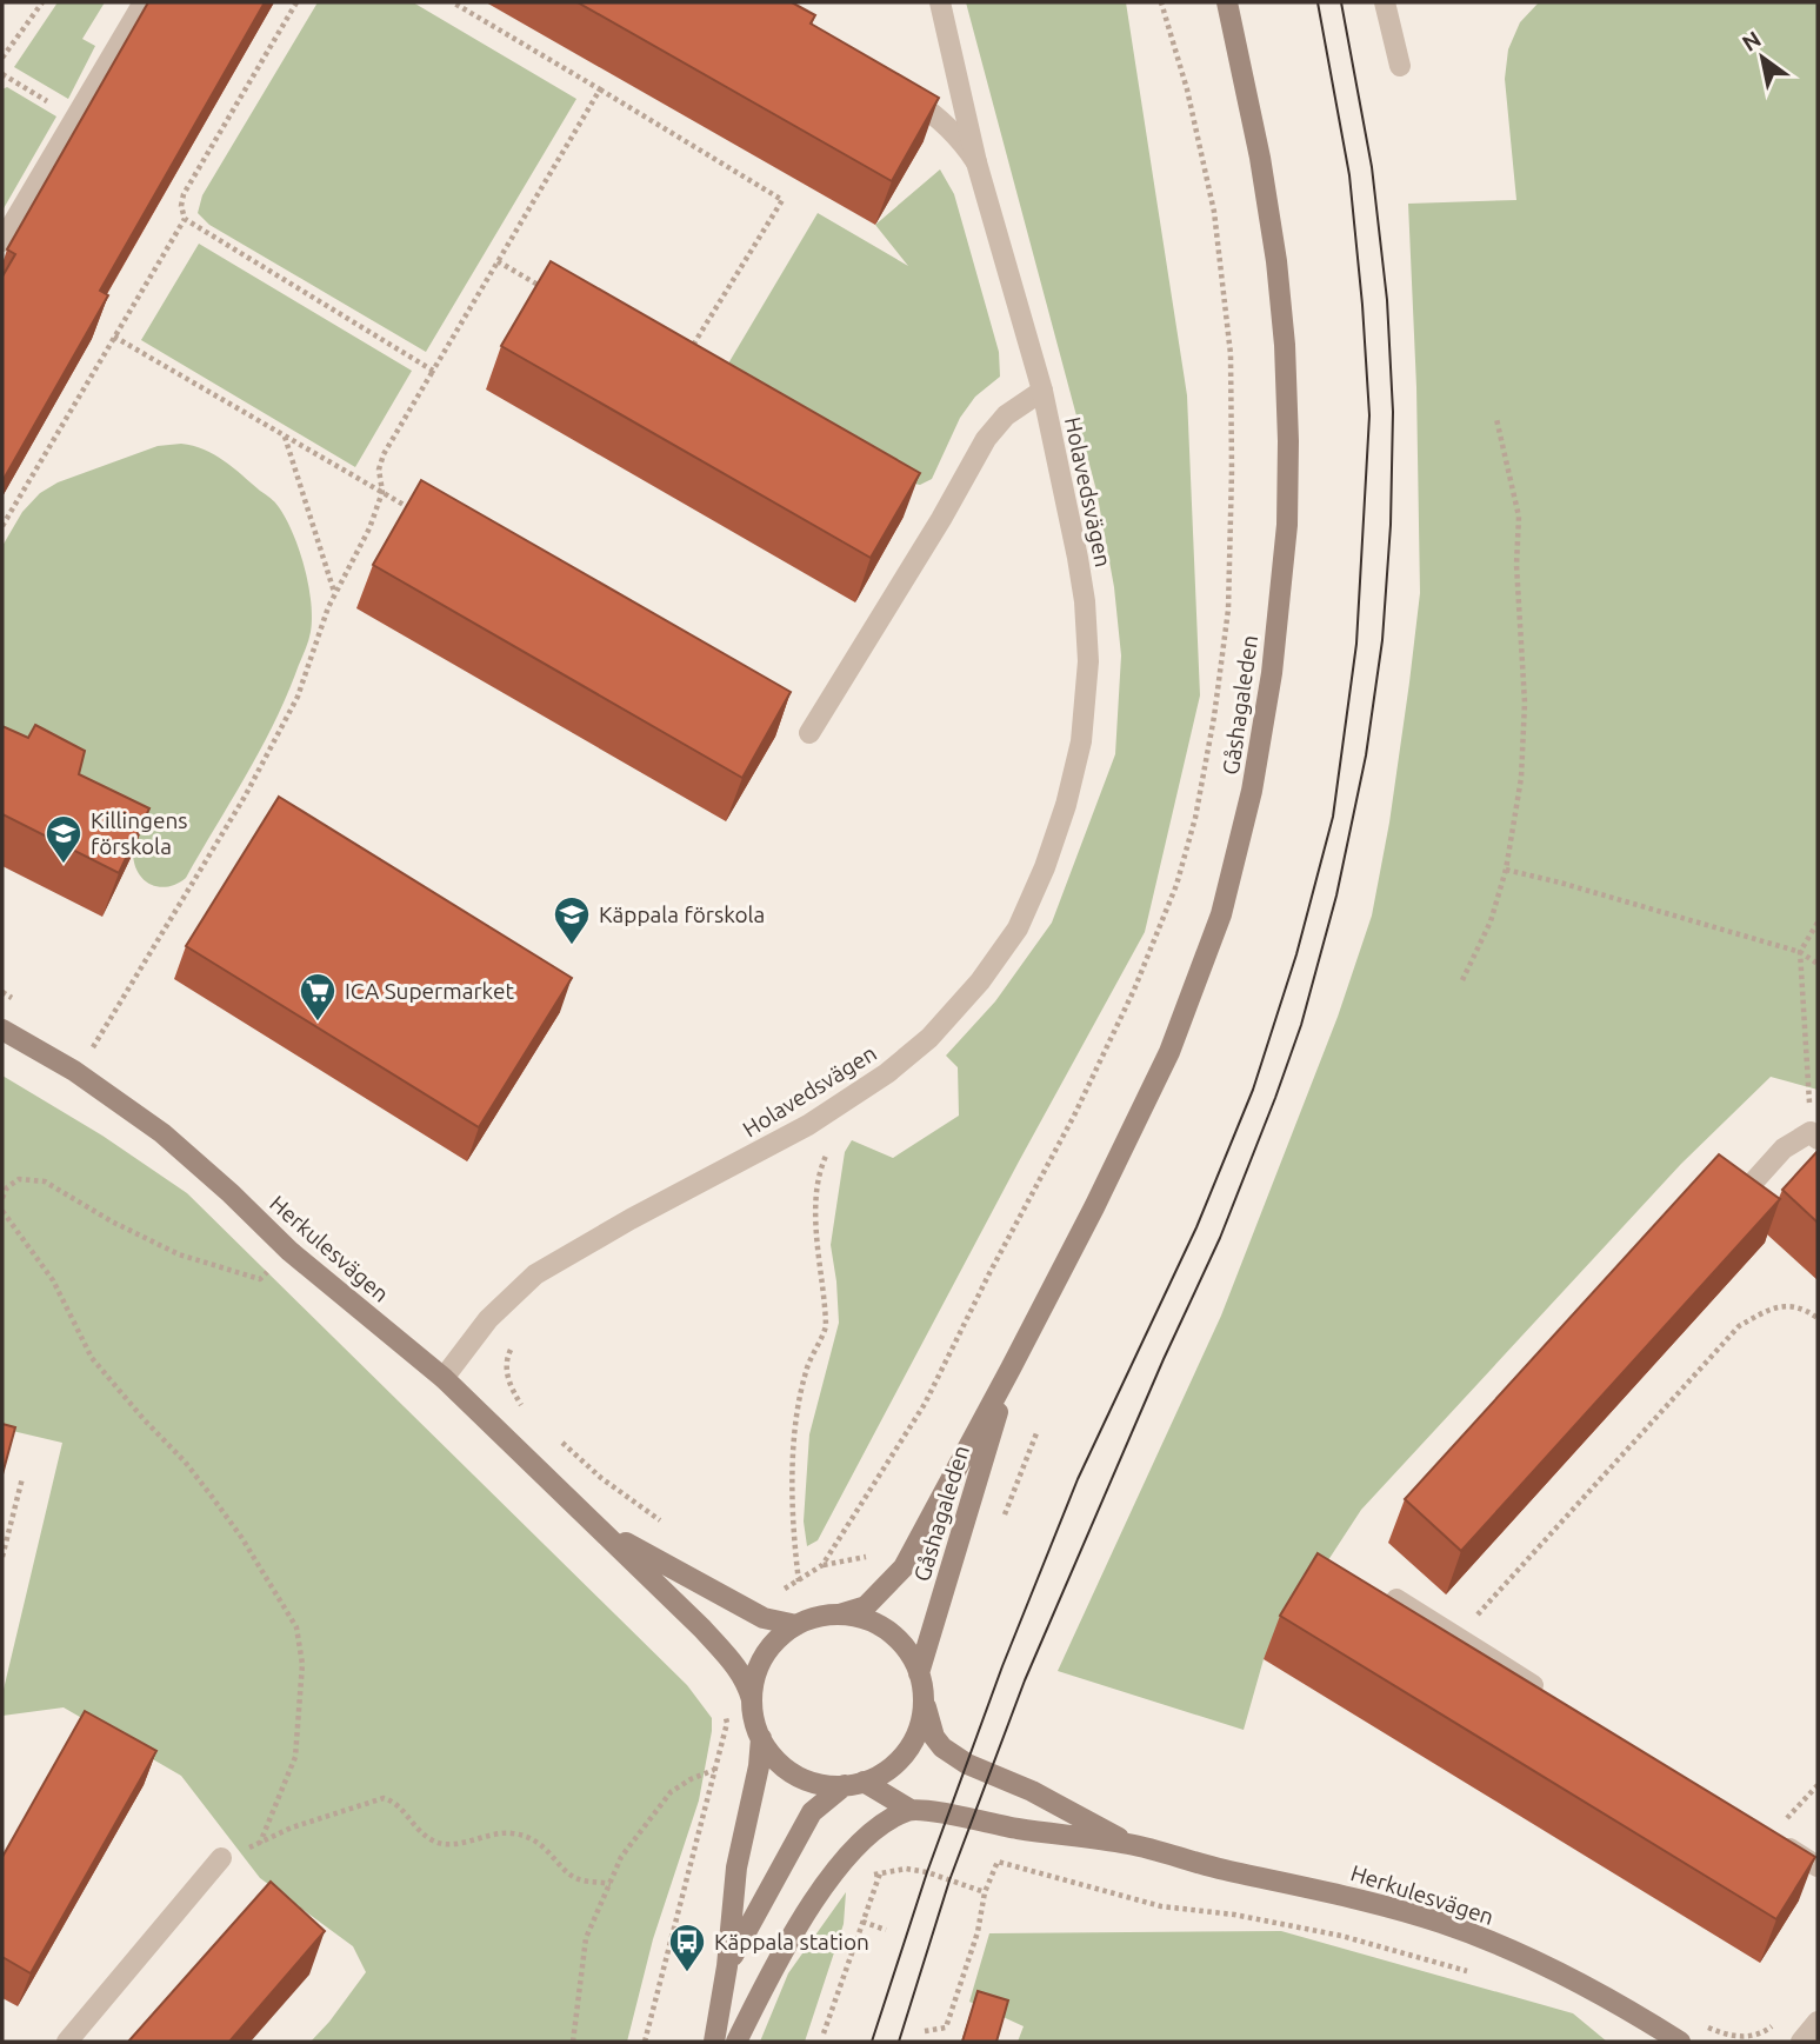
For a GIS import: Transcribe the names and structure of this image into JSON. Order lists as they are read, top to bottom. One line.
{"streets":{"main road":["Gåshagaleden","Herkulesvägen"],"street":["Holavedsvägen"]},"crossings":[["Holavedsvägen","Herkulesvägen"],["Gåshagaleden","Herkulesvägen"]],"places":{"school or university":["Killingens förskola","Käppala förskola"],"supermarket":["ICA Supermarket"],"bus stop":["Käppala station"]},"north":"top left"}
